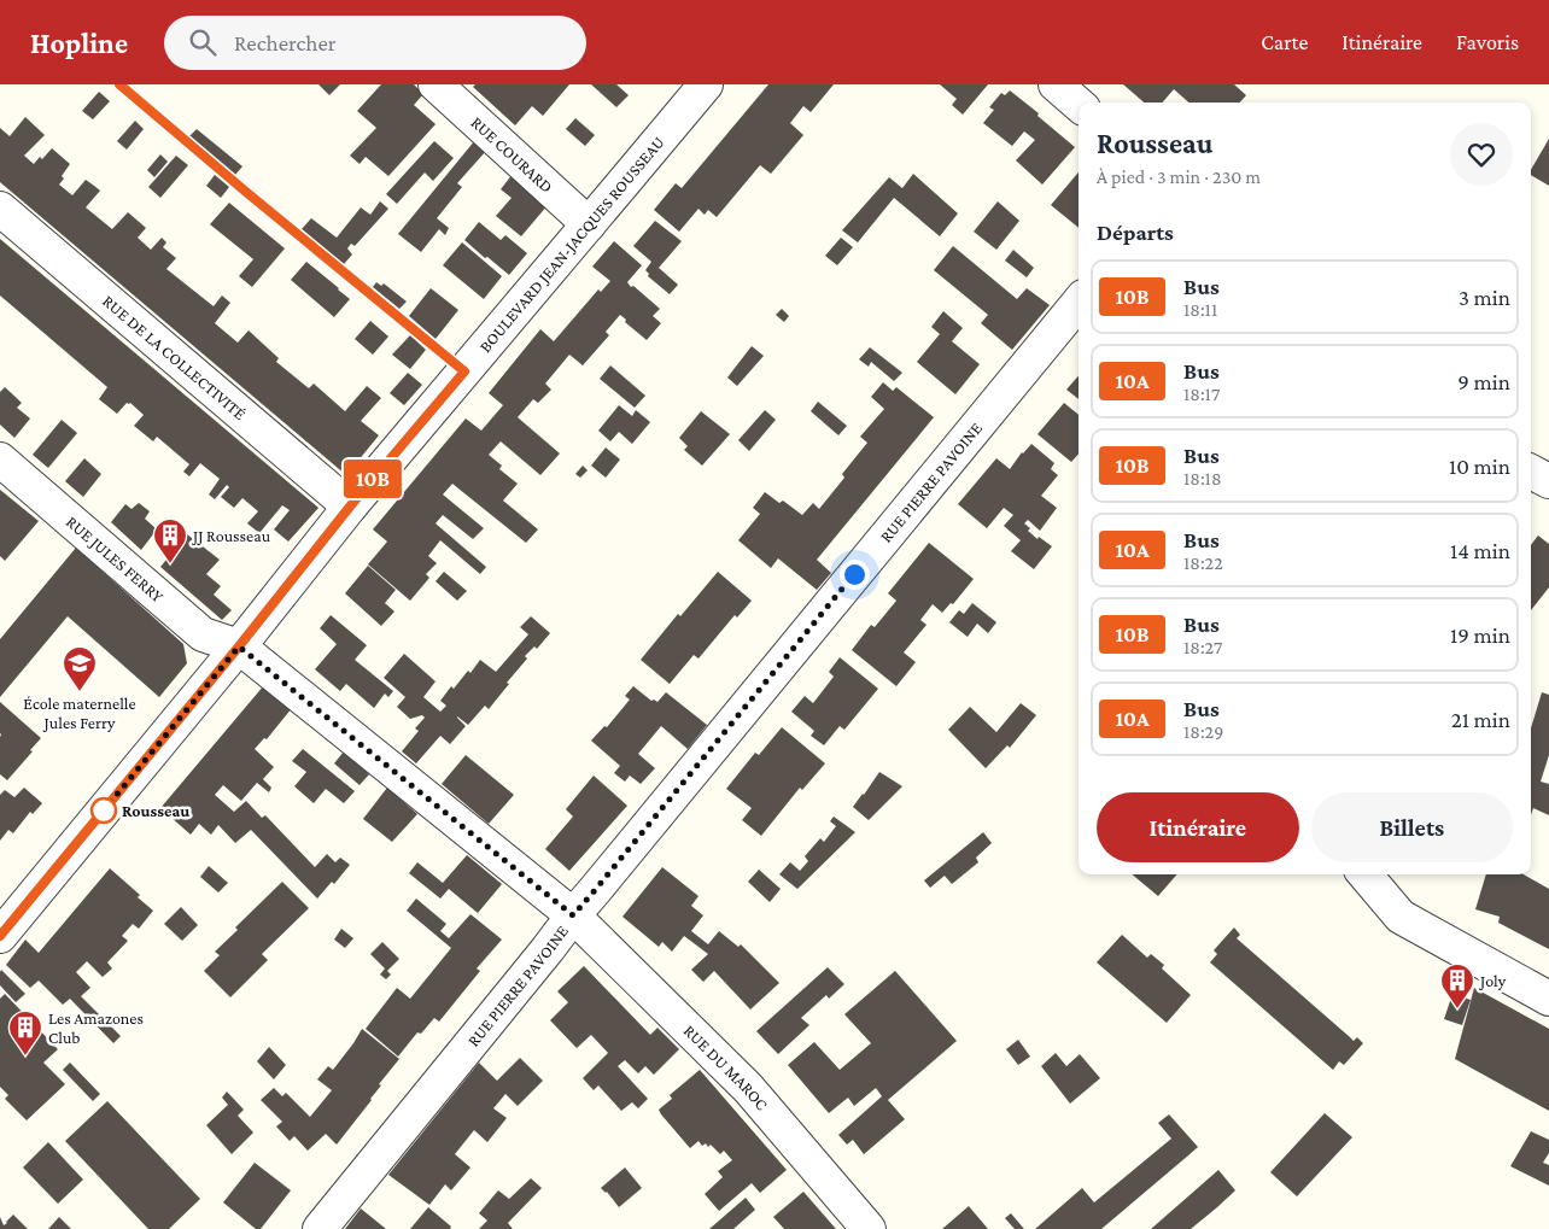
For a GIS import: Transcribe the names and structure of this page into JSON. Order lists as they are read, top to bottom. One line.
{"streets":{"street":["RUE COURARD","BOULEVARD JEAN-JACQUES ROUSSEAU","RUE DE LA COLLECTIVITÉ","RUE PIERRE PAVOINE","RUE JULES FERRY","RUE DU MAROC"]},"crossings":[["RUE COURARD","BOULEVARD JEAN-JACQUES ROUSSEAU"],["BOULEVARD JEAN-JACQUES ROUSSEAU","RUE DE LA COLLECTIVITÉ"],["BOULEVARD JEAN-JACQUES ROUSSEAU","RUE JULES FERRY"],["BOULEVARD JEAN-JACQUES ROUSSEAU","RUE DU MAROC"],["RUE PIERRE PAVOINE","RUE DU MAROC"],["RUE JULES FERRY","RUE DU MAROC"]],"places":{"building":["JJ Rousseau","Joly","Les Amazones Club"],"school or university":["École maternelle Jules Ferry"],"other":["Rousseau"]},"lines":["bus line 10B"],"page":{"header":"Hopline","search":"Rechercher","nav":["Carte","Itinéraire","Favoris"],"on_map":"10B","heading":[["Rousseau","À pied · 3 min · 230 m"],"Départs"],"list":[{"mark":"10B","name":"Bus","note":"18:11","value":"3 min"},{"mark":"10A","name":"Bus","note":"18:17","value":"9 min"},{"mark":"10B","name":"Bus","note":"18:18","value":"10 min"},{"mark":"10A","name":"Bus","note":"18:22","value":"14 min"},{"mark":"10B","name":"Bus","note":"18:27","value":"19 min"},{"mark":"10A","name":"Bus","note":"18:29","value":"21 min"}],"buttons":["Itinéraire","Billets"]}}
